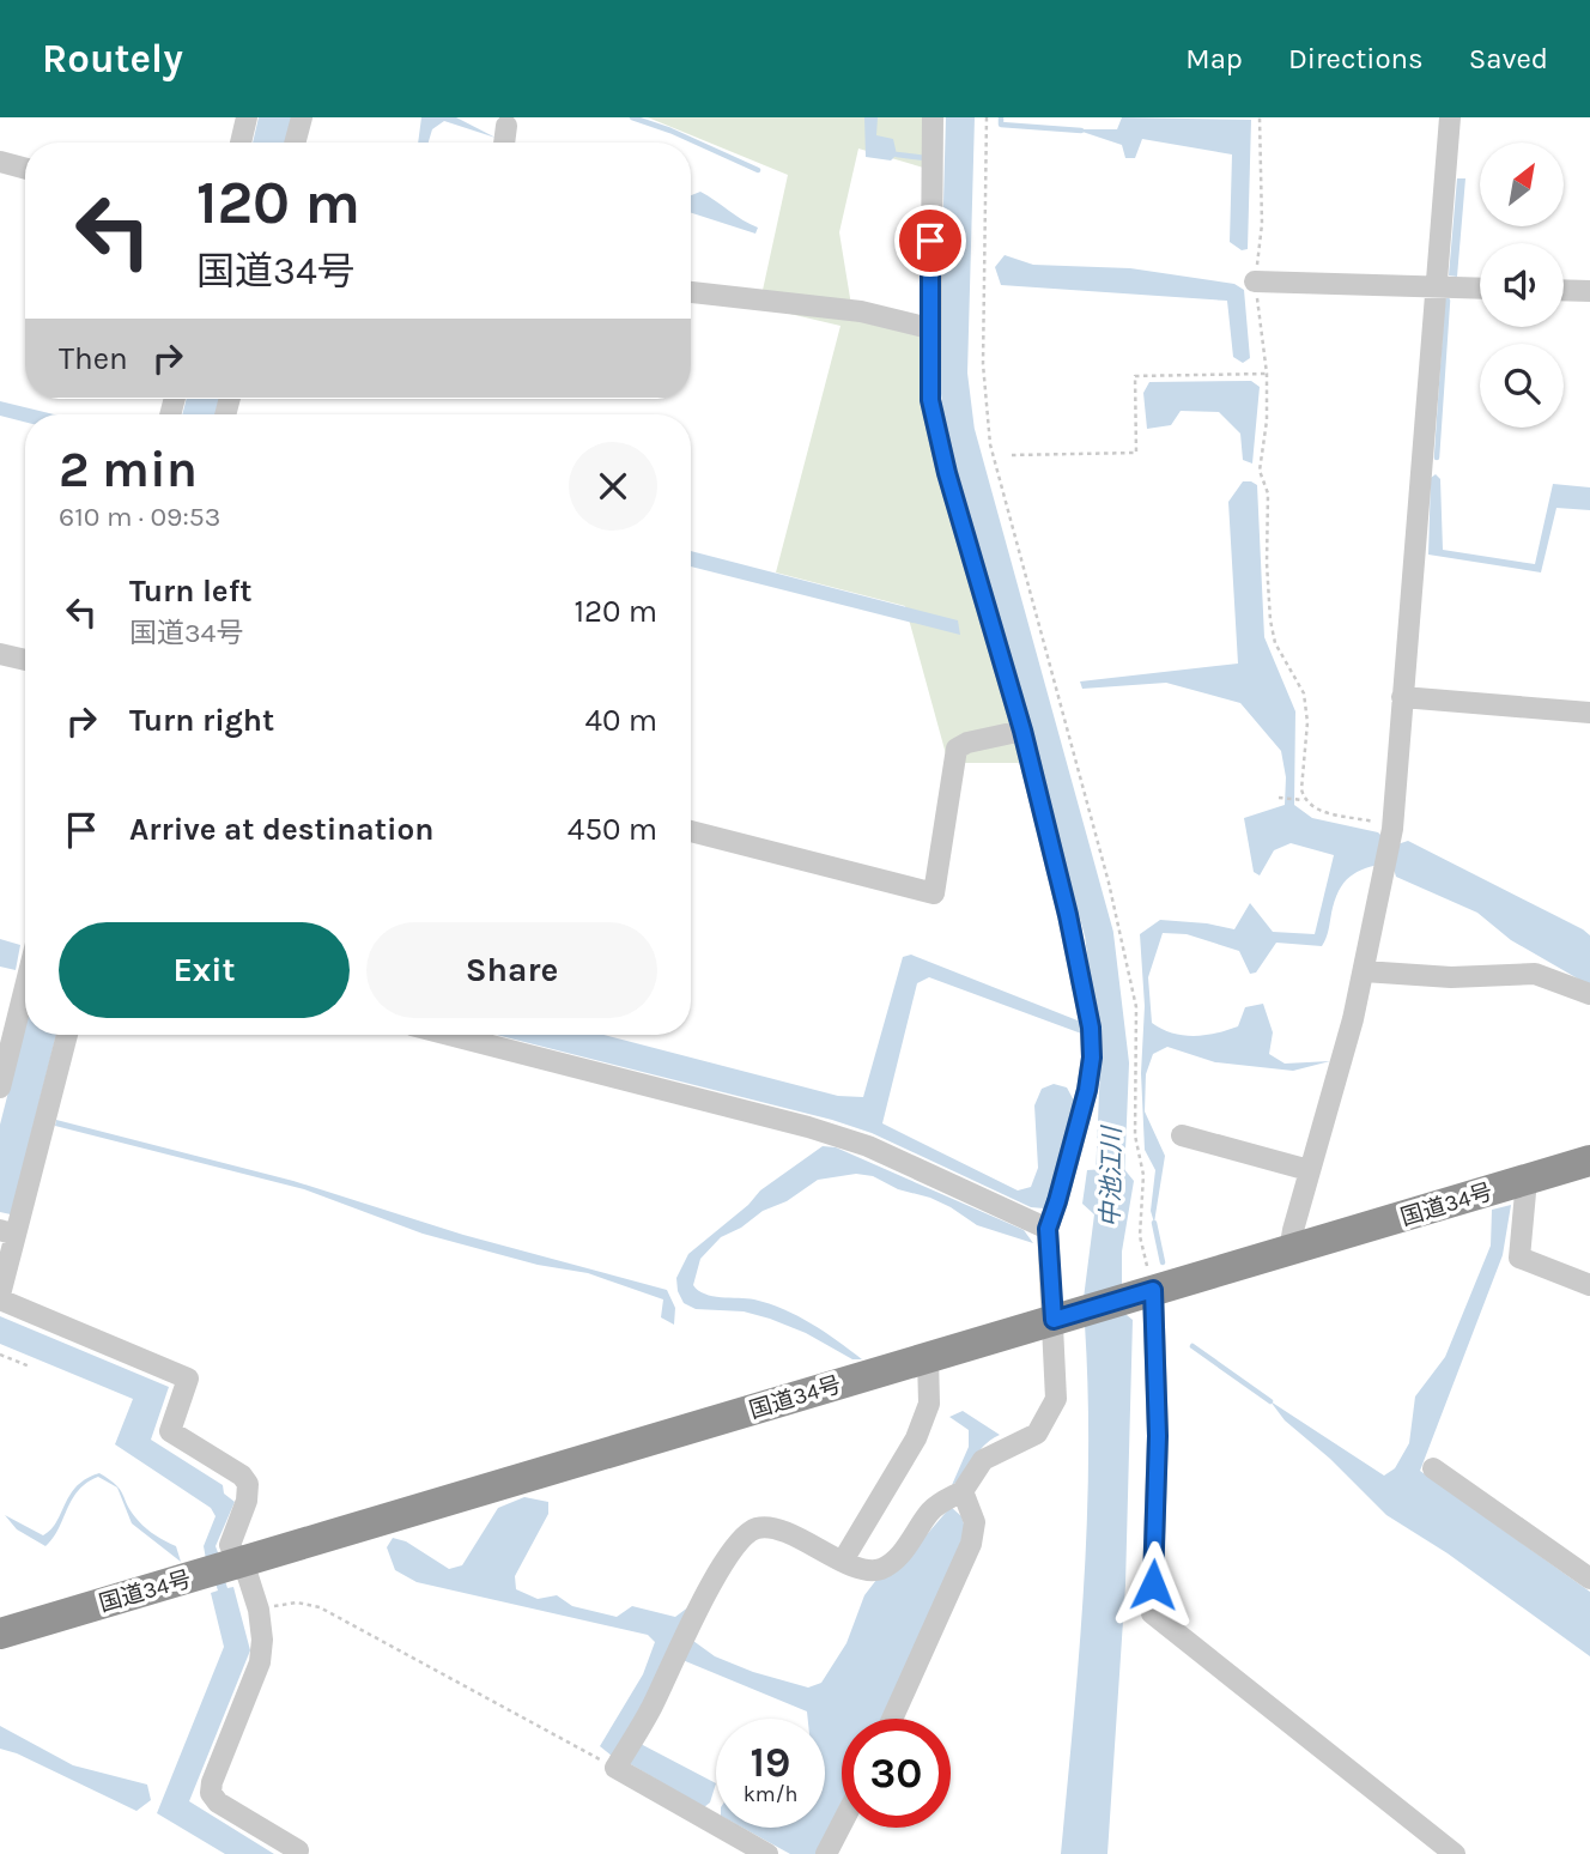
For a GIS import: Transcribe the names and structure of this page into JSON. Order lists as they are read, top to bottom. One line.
{"streets":{"highway":["国道34号"]},"water":["中池江川"],"north":"top right","page":{"header":"Routely","nav":["Map","Directions","Saved"],"turn":["120 m","国道34号"],"then":"Then","heading":["2 min","610 m · 09:53"],"list":[{"name":"Turn left","note":"国道34号","value":"120 m"},{"name":"Turn right","value":"40 m"},{"name":"Arrive at destination","value":"450 m"}],"buttons":["Exit","Share"],"speed":"19 km/h","limit":"30"}}
